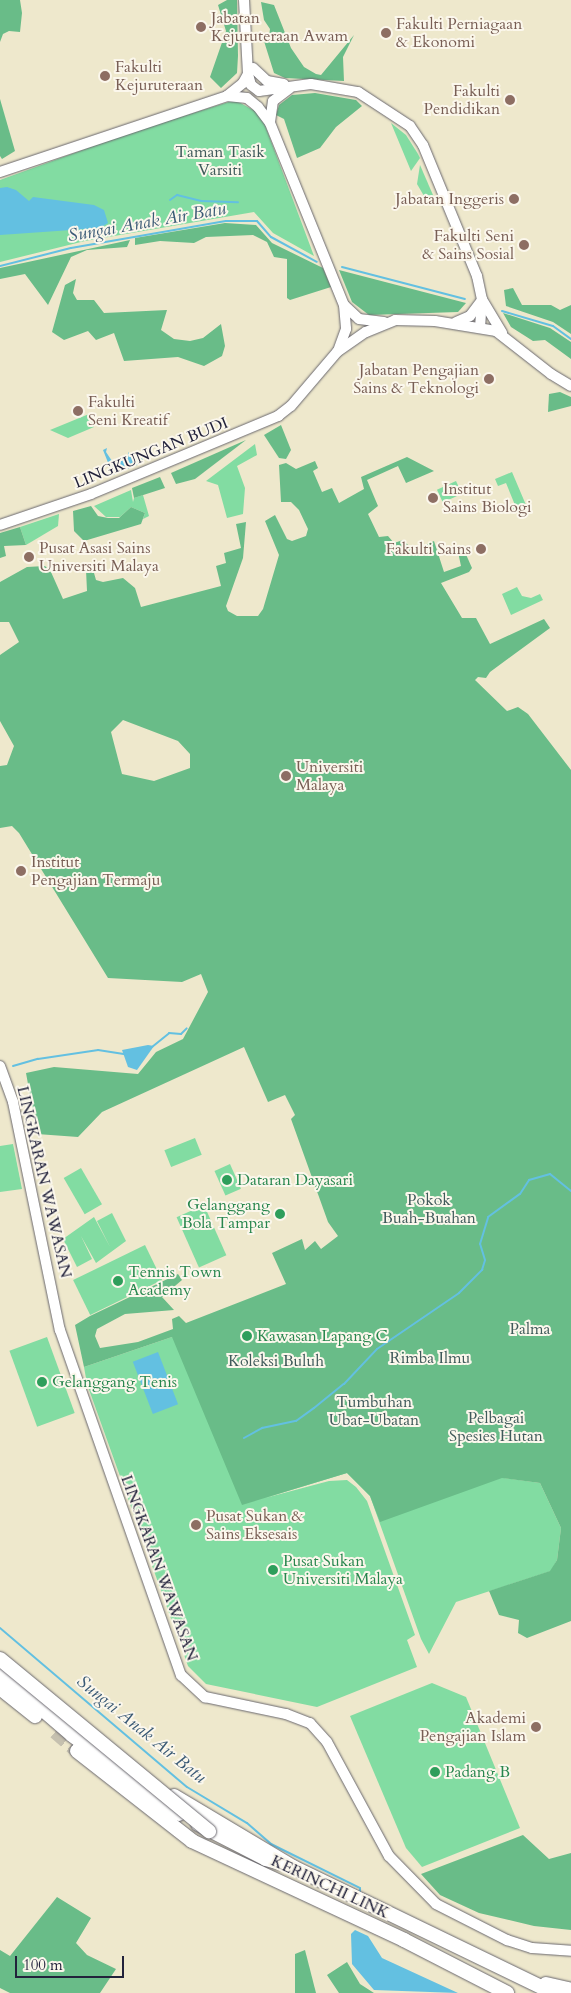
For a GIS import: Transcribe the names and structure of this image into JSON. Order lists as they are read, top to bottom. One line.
{"streets":{"highway":["KERINCHI LINK"],"street":["LINGKUNGAN BUDI","LINGKARAN WAWASAN"]},"water":["Sungai Anak Air Batu"],"parks":["Taman Tasik Varsiti","Pokok Buah-Buahan","Palma","Rimba Ilmu","Koleksi Buluh","Tumbuhan Ubat-Ubatan","Pelbagai Spesies Hutan"],"places":["Jabatan Kejuruteraan Awam","Fakulti Perniagaan & Ekonomi","Fakulti Kejuruteraan","Fakulti Pendidikan","Jabatan Inggeris","Fakulti Seni & Sains Sosial","Jabatan Pengajian Sains & Teknologi","Fakulti Seni Kreatif","Institut Sains Biologi","Fakulti Sains","Pusat Asasi Sains Universiti Malaya","Universiti Malaya","Institut Pengajian Termaju","Dataran Dayasari","Gelanggang Bola Tampar","Tennis Town Academy","Kawasan Lapang C","Gelanggang Tenis","Pusat Sukan & Sains Eksesais","Pusat Sukan Universiti Malaya","Akademi Pengajian Islam","Padang B"],"scale_bar":"100 m"}
